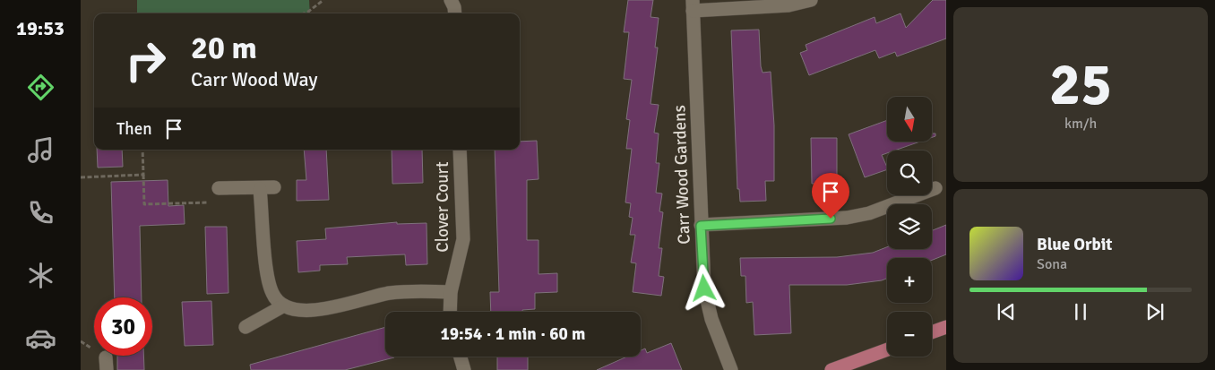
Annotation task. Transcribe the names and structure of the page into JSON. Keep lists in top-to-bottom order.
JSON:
{
  "streets": {
    "street": ["Carr Wood Gardens", "Clover Court"]
  },
  "north": "bottom",
  "page": {
    "tabs": "19:53",
    "tile": ["25", "km/h"],
    "turn": ["20 m", "Carr Wood Way"],
    "map_buttons": ["+", "−"],
    "then": "Then",
    "song": ["Blue Orbit", "Sona"],
    "limit": "30",
    "trip": "19:54 · 1 min · 60 m"
  }
}
